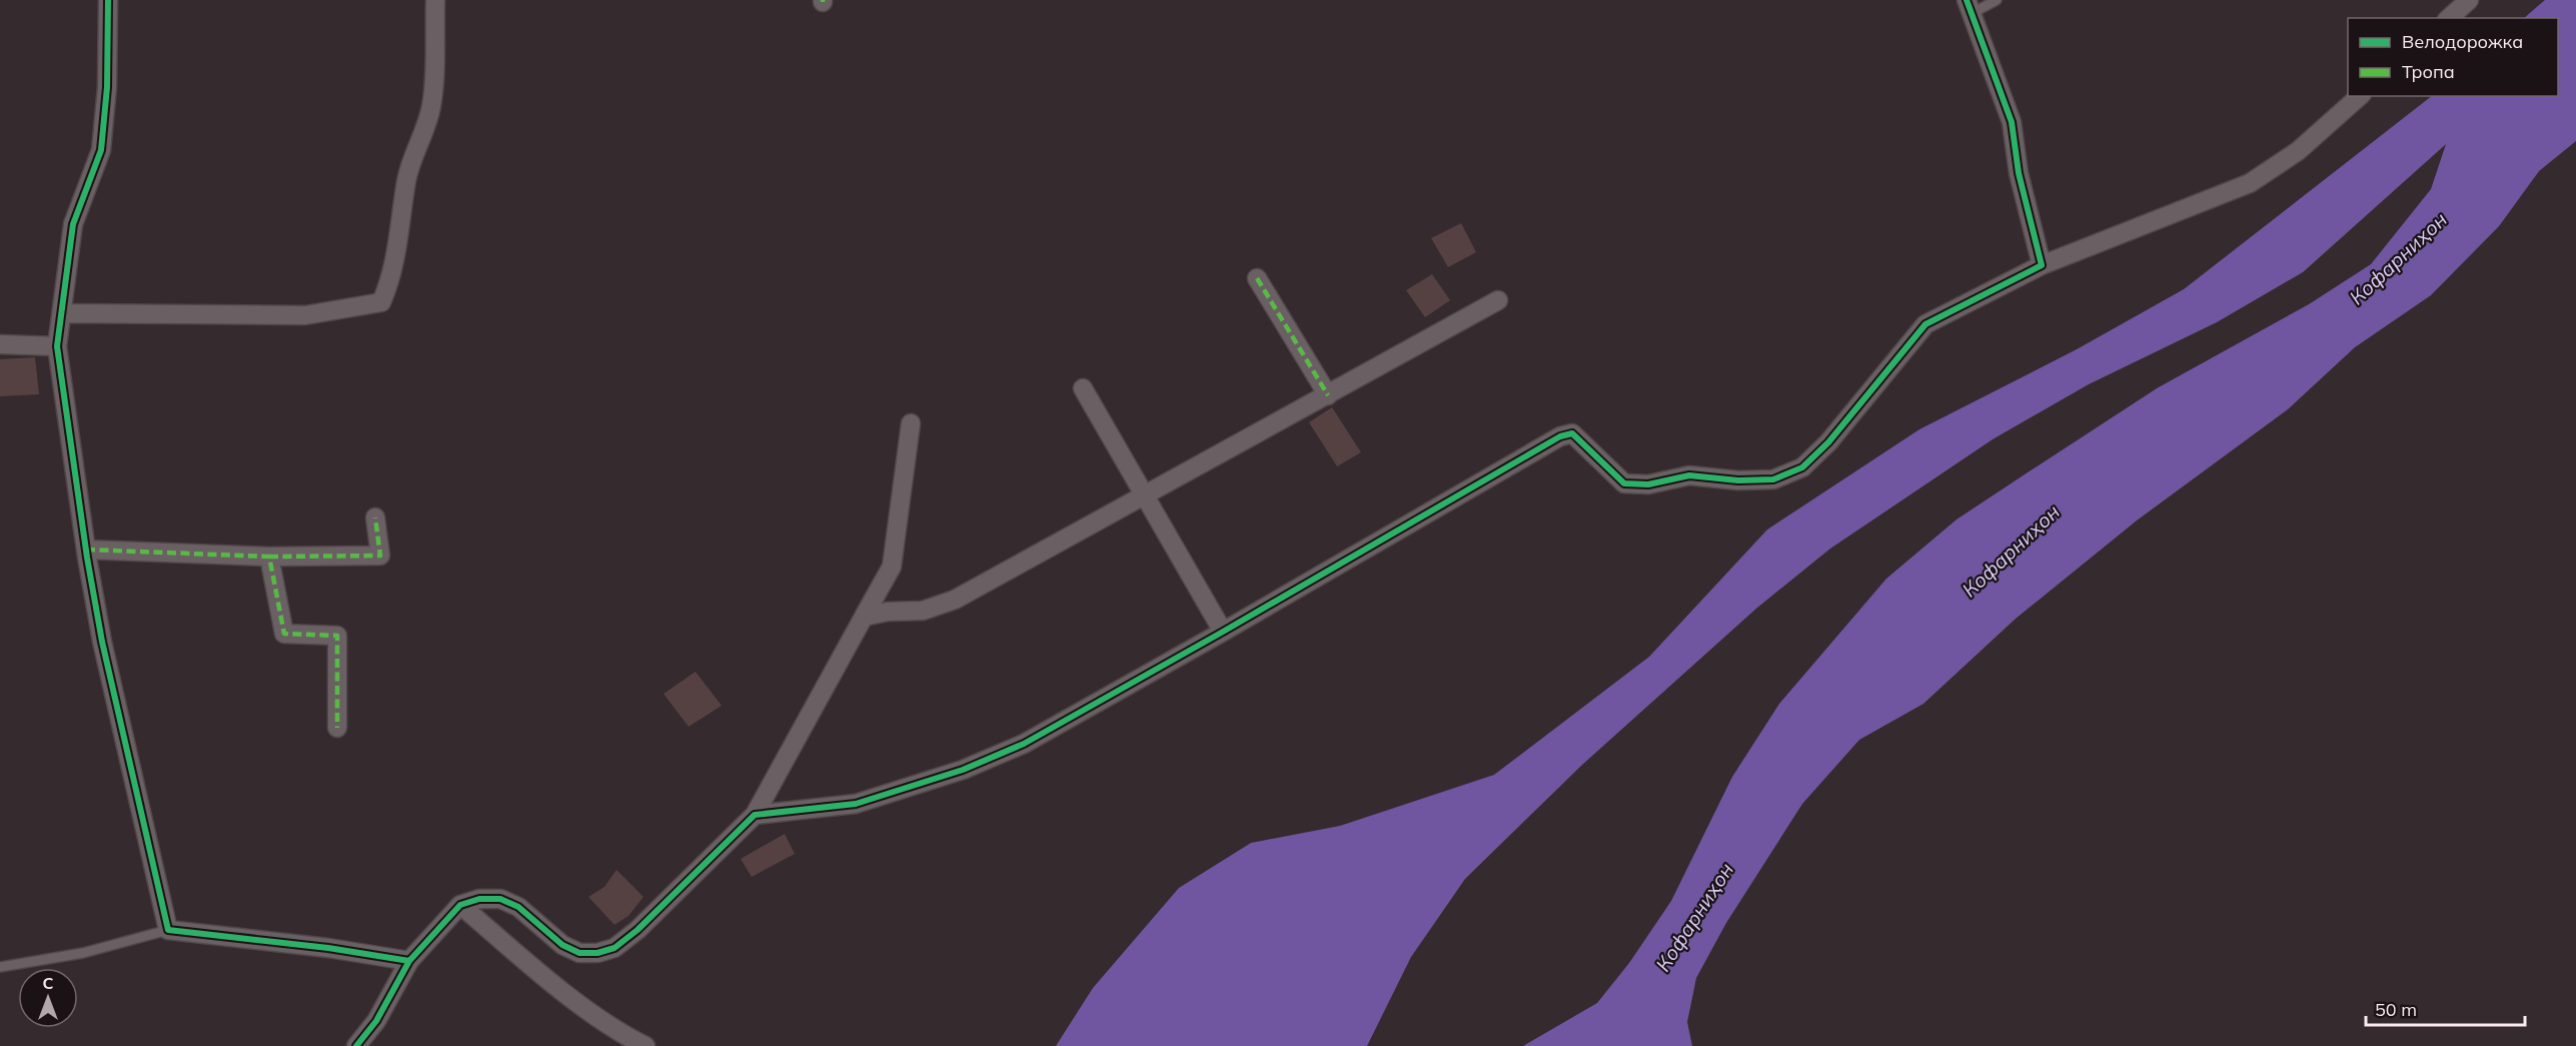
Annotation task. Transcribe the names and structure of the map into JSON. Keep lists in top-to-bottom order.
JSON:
{
  "water": ["Кофарниҳон"],
  "legend": ["Велодорожка", "Тропа"],
  "scale_bar": "50 m",
  "north": "top"
}
